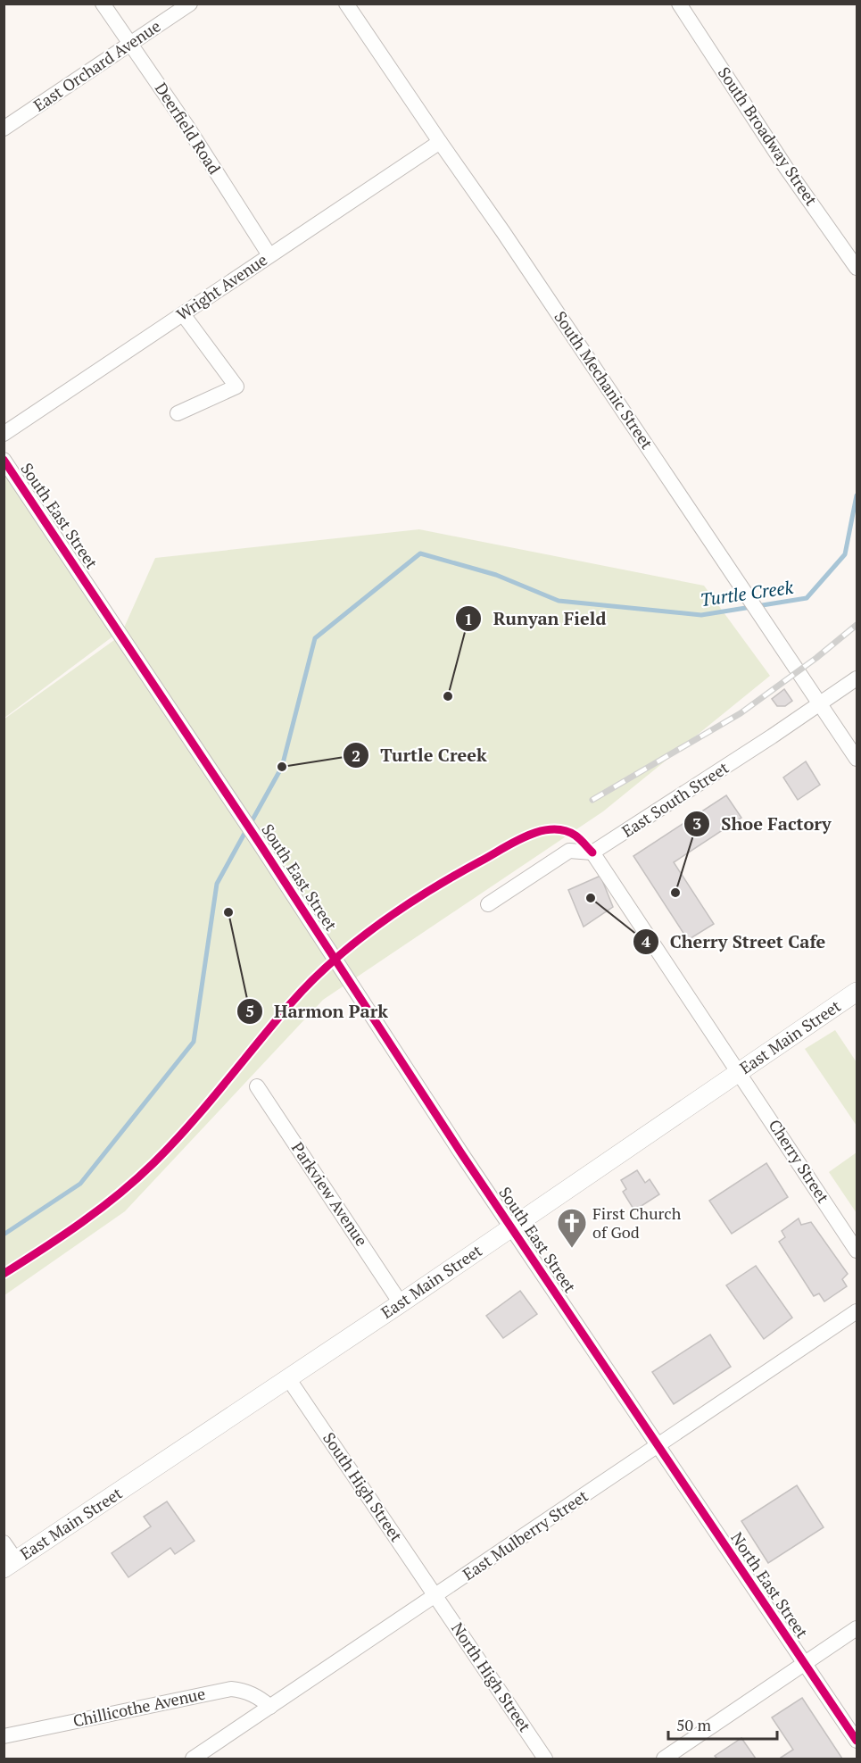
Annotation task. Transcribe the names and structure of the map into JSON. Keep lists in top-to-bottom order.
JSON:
{
  "streets": {
    "main road": ["East Main Street"],
    "street": [
      "East Orchard Avenue",
      "Deerfield Road",
      "South Broadway Street",
      "Wright Avenue",
      "South Mechanic Street",
      "South East Street",
      "East South Street",
      "Cherry Street",
      "Parkview Avenue",
      "South High Street",
      "East Mulberry Street",
      "North East Street",
      "North High Street",
      "Chillicothe Avenue"
    ]
  },
  "crossings": [
    ["East Orchard Avenue", "Deerfield Road"],
    ["Deerfield Road", "Wright Avenue"],
    ["Wright Avenue", "South Mechanic Street"],
    ["South Mechanic Street", "East South Street"],
    ["South East Street", "East Main Street"],
    ["South East Street", "East Mulberry Street"],
    ["South East Street", "North East Street"],
    ["East South Street", "Cherry Street"],
    ["East Main Street", "Cherry Street"],
    ["East Main Street", "Parkview Avenue"],
    ["East Main Street", "South High Street"],
    ["South High Street", "East Mulberry Street"],
    ["South High Street", "North High Street"],
    ["East Mulberry Street", "North East Street"],
    ["East Mulberry Street", "North High Street"],
    ["East Mulberry Street", "Chillicothe Avenue"]
  ],
  "water": ["Turtle Creek"],
  "places": {
    "other": [
      "Runyan Field",
      "Turtle Creek",
      "Shoe Factory",
      "Cherry Street Cafe",
      "Harmon Park"
    ],
    "church": ["First Church of God"]
  },
  "scale_bar": "50 m"
}
